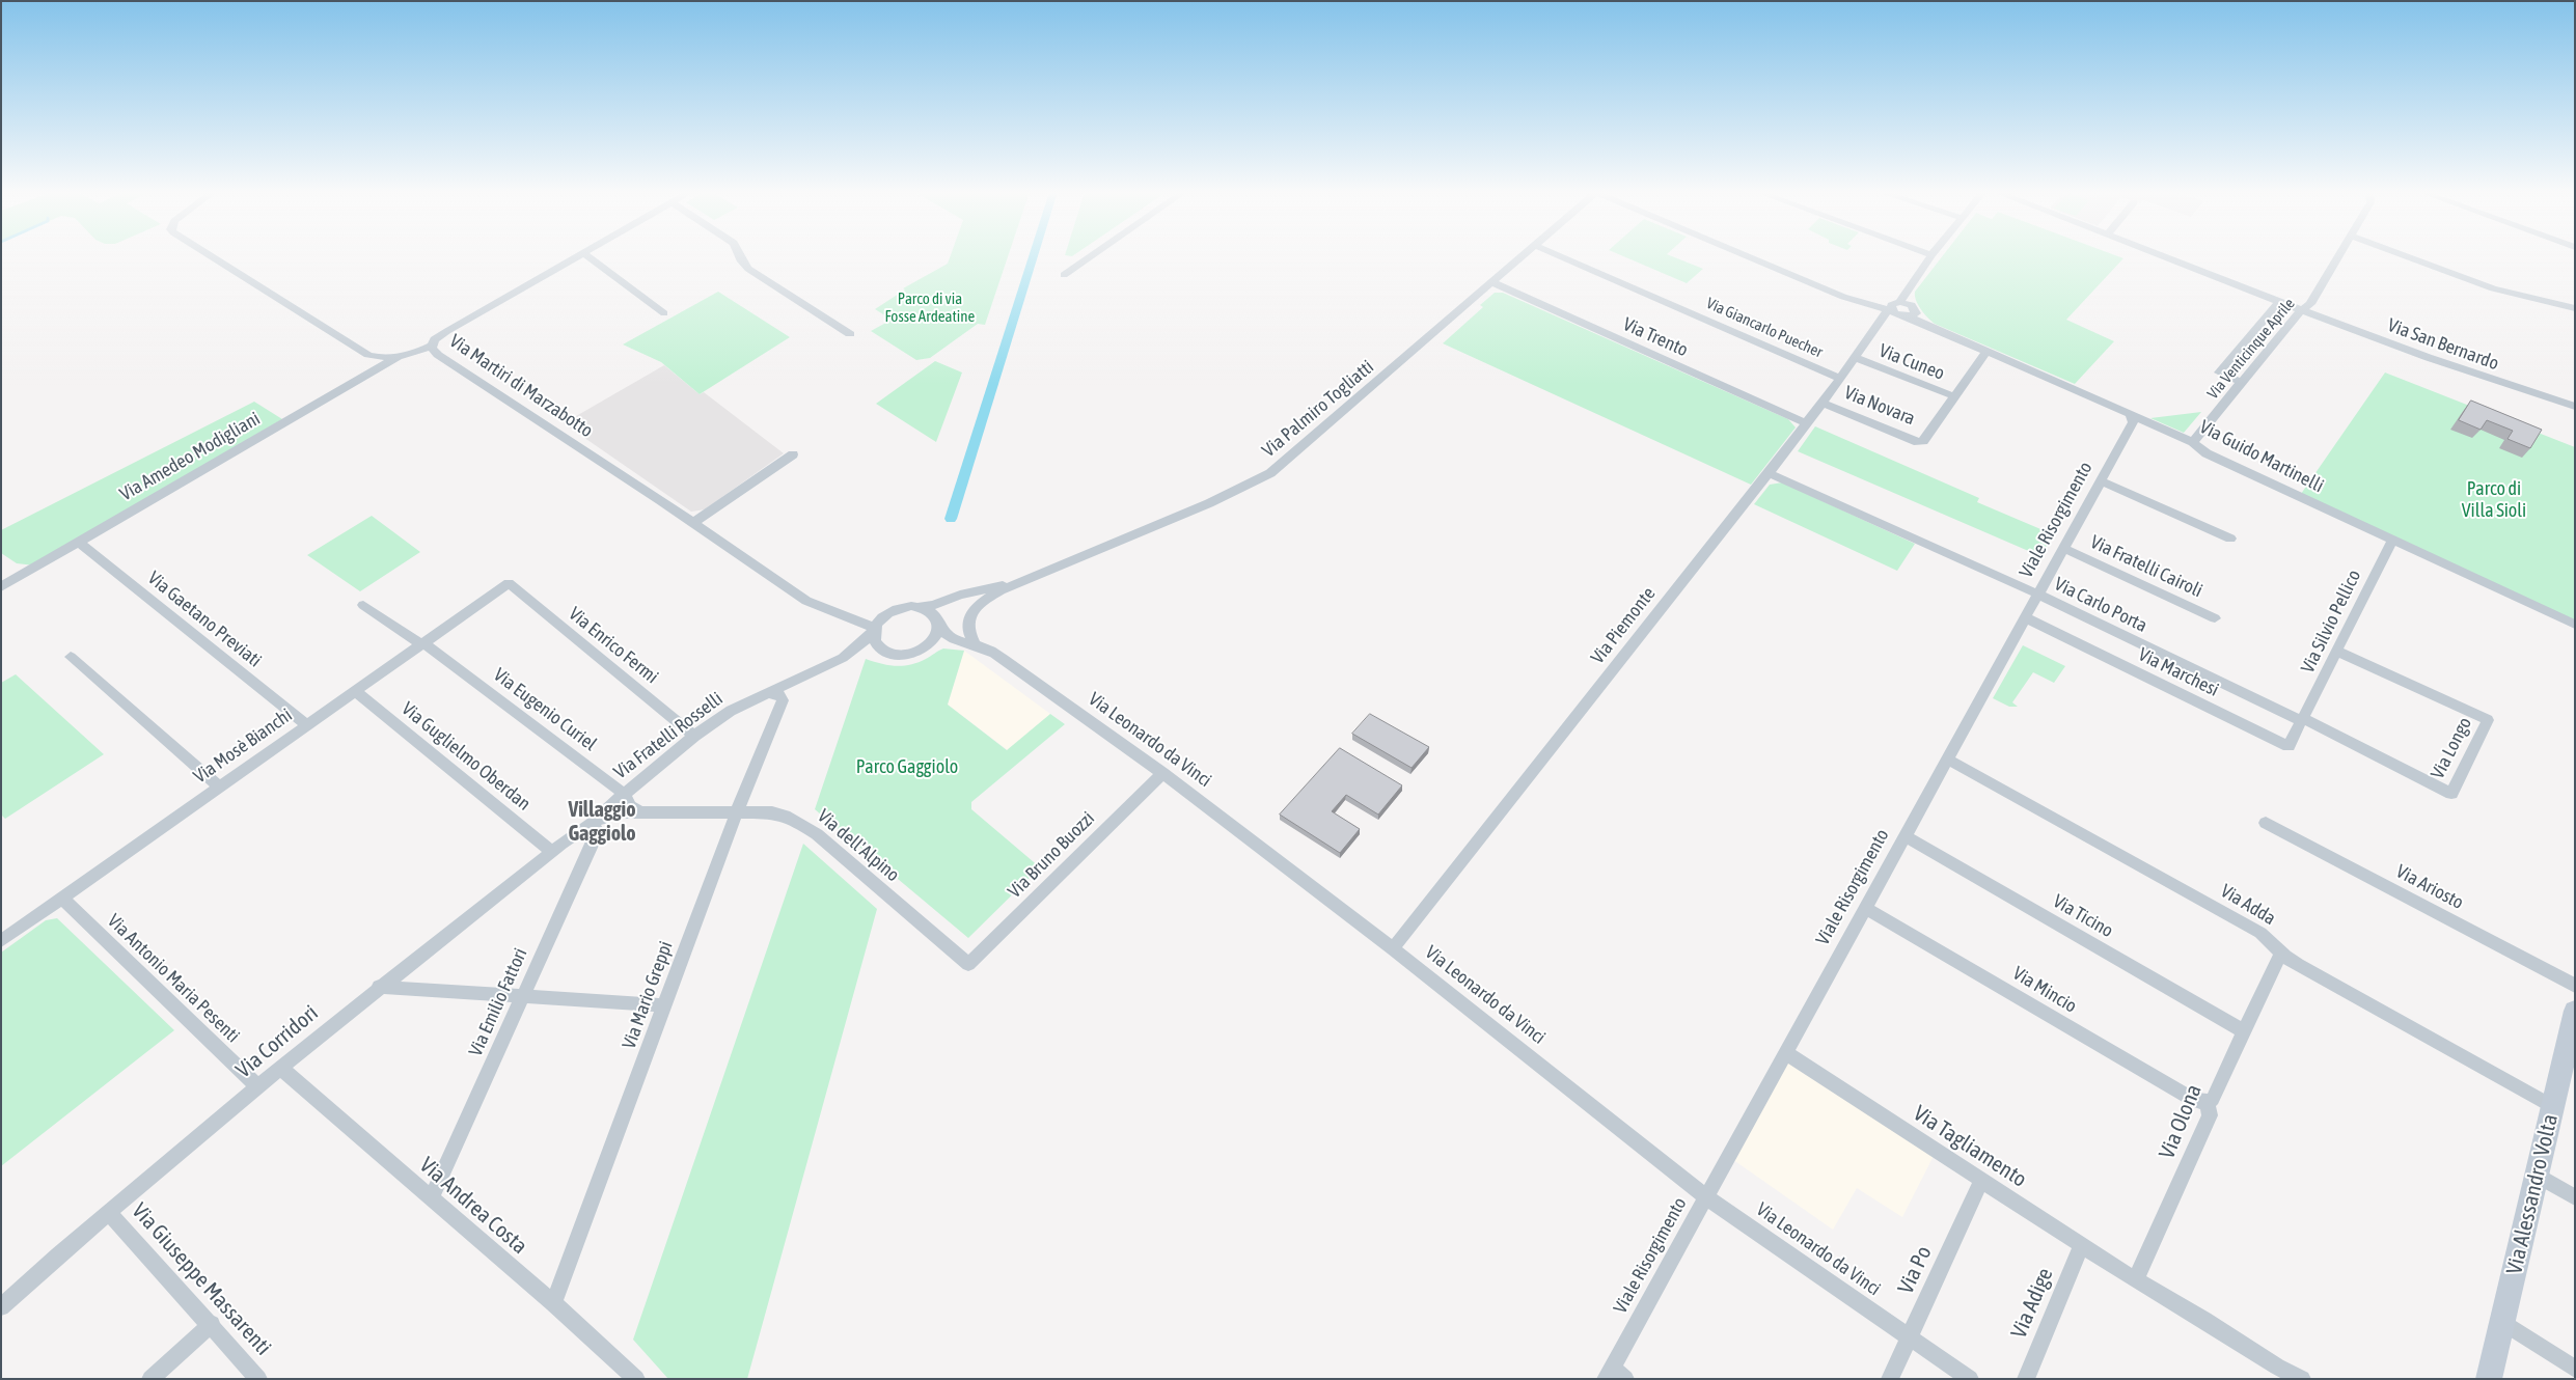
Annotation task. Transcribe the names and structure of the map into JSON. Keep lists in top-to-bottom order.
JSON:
{
  "streets": {
    "street": [
      "Via Giancarlo Puecher",
      "Via Trento",
      "Via San Bernardo",
      "Via Venticinque Aprile",
      "Via Cuneo",
      "Via Martiri di Marzabotto",
      "Via Novara",
      "Via Palmiro Togliatti",
      "Via Amedeo Modigliani",
      "Via Guido Martinelli",
      "Viale Risorgimento",
      "Via Fratelli Cairoli",
      "Via Carlo Porta",
      "Via Gaetano Previati",
      "Via Silvio Pellico",
      "Via Piemonte",
      "Via Enrico Fermi",
      "Via Marchesi",
      "Via Eugenio Curiel",
      "Via Fratelli Rosselli",
      "Via Leonardo da Vinci",
      "Via Mosè Bianchi",
      "Via Longo",
      "Via Guglielmo Oberdan",
      "Via dell'Alpino",
      "Via Bruno Buozzi",
      "Via Ariosto",
      "Via Adda",
      "Via Ticino",
      "Via Antonio Maria Pesenti",
      "Via Mincio",
      "Via Mario Greppi",
      "Via Emilio Fattori",
      "Via Corridori",
      "Via Olona",
      "Via Tagliamento",
      "Via Alessandro Volta",
      "Via Andrea Costa",
      "Via Po",
      "Via Giuseppe Massarenti",
      "Via Adige"
    ]
  },
  "crossings": [
    ["Via Giancarlo Puecher", "Via Piemonte"],
    ["Via Trento", "Via Palmiro Togliatti"],
    ["Via Trento", "Via Piemonte"],
    ["Via San Bernardo", "Via Venticinque Aprile"],
    ["Via Venticinque Aprile", "Via Guido Martinelli"],
    ["Via Cuneo", "Via Novara"],
    ["Via Cuneo", "Via Piemonte"],
    ["Via Martiri di Marzabotto", "Via Palmiro Togliatti"],
    ["Via Martiri di Marzabotto", "Via Leonardo da Vinci"],
    ["Via Novara", "Via Piemonte"],
    ["Via Palmiro Togliatti", "Via Leonardo da Vinci"],
    ["Via Amedeo Modigliani", "Via Gaetano Previati"],
    ["Via Guido Martinelli", "Viale Risorgimento"],
    ["Via Guido Martinelli", "Via Silvio Pellico"],
    ["Via Guido Martinelli", "Via Piemonte"],
    ["Viale Risorgimento", "Via Fratelli Cairoli"],
    ["Viale Risorgimento", "Via Carlo Porta"],
    ["Viale Risorgimento", "Via Marchesi"],
    ["Viale Risorgimento", "Via Leonardo da Vinci"],
    ["Viale Risorgimento", "Via Adda"],
    ["Viale Risorgimento", "Via Ticino"],
    ["Viale Risorgimento", "Via Mincio"],
    ["Viale Risorgimento", "Via Tagliamento"],
    ["Via Carlo Porta", "Via Silvio Pellico"],
    ["Via Carlo Porta", "Via Piemonte"],
    ["Via Carlo Porta", "Via Marchesi"],
    ["Via Carlo Porta", "Via Longo"],
    ["Via Gaetano Previati", "Via Mosè Bianchi"],
    ["Via Silvio Pellico", "Via Marchesi"],
    ["Via Silvio Pellico", "Via Longo"],
    ["Via Piemonte", "Via Leonardo da Vinci"],
    ["Via Enrico Fermi", "Via Fratelli Rosselli"],
    ["Via Enrico Fermi", "Via Mosè Bianchi"],
    ["Via Marchesi", "Via Longo"],
    ["Via Eugenio Curiel", "Via Fratelli Rosselli"],
    ["Via Eugenio Curiel", "Via Mosè Bianchi"],
    ["Via Eugenio Curiel", "Via dell'Alpino"],
    ["Via Fratelli Rosselli", "Via dell'Alpino"],
    ["Via Fratelli Rosselli", "Via Mario Greppi"],
    ["Via Fratelli Rosselli", "Via Emilio Fattori"],
    ["Via Fratelli Rosselli", "Via Corridori"],
    ["Via Leonardo da Vinci", "Via Bruno Buozzi"],
    ["Via Leonardo da Vinci", "Via Po"],
    ["Via Mosè Bianchi", "Via Guglielmo Oberdan"],
    ["Via Mosè Bianchi", "Via Antonio Maria Pesenti"],
    ["Via Guglielmo Oberdan", "Via Corridori"],
    ["Via dell'Alpino", "Via Bruno Buozzi"],
    ["Via dell'Alpino", "Via Mario Greppi"],
    ["Via dell'Alpino", "Via Emilio Fattori"],
    ["Via dell'Alpino", "Via Corridori"],
    ["Via Adda", "Via Olona"],
    ["Via Adda", "Via Alessandro Volta"],
    ["Via Ticino", "Via Olona"],
    ["Via Antonio Maria Pesenti", "Via Corridori"],
    ["Via Mincio", "Via Olona"],
    ["Via Mario Greppi", "Via Andrea Costa"],
    ["Via Emilio Fattori", "Via Corridori"],
    ["Via Emilio Fattori", "Via Andrea Costa"],
    ["Via Corridori", "Via Andrea Costa"],
    ["Via Corridori", "Via Giuseppe Massarenti"],
    ["Via Olona", "Via Tagliamento"],
    ["Via Tagliamento", "Via Po"],
    ["Via Tagliamento", "Via Adige"]
  ],
  "districts": ["Villaggio Gaggiolo"],
  "parks": ["Parco di via Fosse Ardeatine", "Parco di Villa Sioli", "Parco Gaggiolo"]
}
